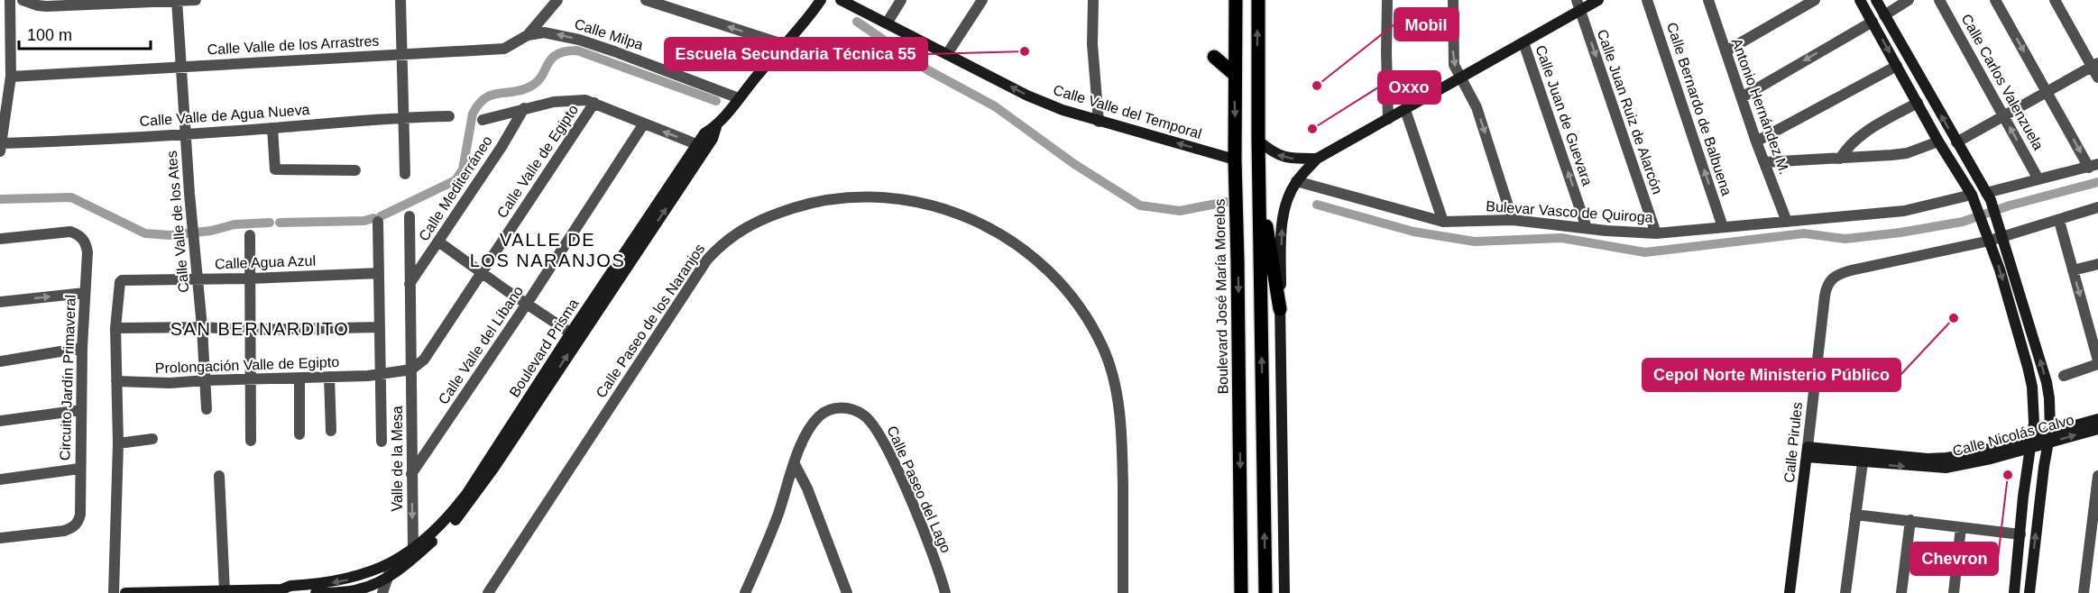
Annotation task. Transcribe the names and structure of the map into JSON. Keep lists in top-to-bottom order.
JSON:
{
  "streets": {
    "main road": ["Boulevard José María Morelos"],
    "street": [
      "Calle Milpa",
      "Calle Valle de los Arrastres",
      "Calle Carlos Valenzuela",
      "Antonio Hernández M.",
      "Calle Bernardo de Balbuena",
      "Calle Valle del Temporal",
      "Calle Juan Ruiz de Alarcón",
      "Calle Valle de Agua Nueva",
      "Calle Juan de Guevara",
      "Calle Valle de Egipto",
      "Calle Mediterráneo",
      "Bulevar Vasco de Quiroga",
      "Calle Valle de los Ates",
      "Calle Agua Azul",
      "Calle Paseo de los Naranjos",
      "Calle Valle del Líbano",
      "Boulevard Prisma",
      "Prolongación Valle de Egipto",
      "Circuito Jardín Primaveral",
      "Calle Nicolás Calvo",
      "Calle Pirules",
      "Valle de la Mesa",
      "Calle Paseo del Lago"
    ]
  },
  "crossings": [
    ["Calle Milpa", "Calle Valle de los Arrastres"],
    ["Calle Milpa", "Boulevard Prisma"],
    ["Calle Valle de los Arrastres", "Calle Valle de los Ates"],
    ["Antonio Hernández M.", "Bulevar Vasco de Quiroga"],
    ["Calle Bernardo de Balbuena", "Bulevar Vasco de Quiroga"],
    ["Calle Valle del Temporal", "Boulevard José María Morelos"],
    ["Calle Juan Ruiz de Alarcón", "Bulevar Vasco de Quiroga"],
    ["Calle Valle de Agua Nueva", "Calle Valle de los Ates"],
    ["Calle Juan de Guevara", "Bulevar Vasco de Quiroga"],
    ["Calle Valle de Egipto", "Prolongación Valle de Egipto"],
    ["Calle Valle de Egipto", "Valle de la Mesa"],
    ["Calle Mediterráneo", "Valle de la Mesa"],
    ["Calle Valle de los Ates", "Calle Agua Azul"],
    ["Calle Valle de los Ates", "Prolongación Valle de Egipto"],
    ["Calle Valle del Líbano", "Valle de la Mesa"],
    ["Boulevard Prisma", "Valle de la Mesa"],
    ["Prolongación Valle de Egipto", "Valle de la Mesa"],
    ["Calle Nicolás Calvo", "Calle Pirules"]
  ],
  "one_way": ["Calle Bernardo de Balbuena", "Calle Valle del Temporal", "Calle Juan Ruiz de Alarcón"],
  "districts": ["VALLE DE LOS NARANJOS", "SAN BERNARDITO"],
  "places": [
    "Escuela Secundaria Técnica 55",
    "Mobil",
    "Oxxo",
    "Cepol Norte Ministerio Público",
    "Chevron"
  ],
  "scale_bar": "100 m"
}
